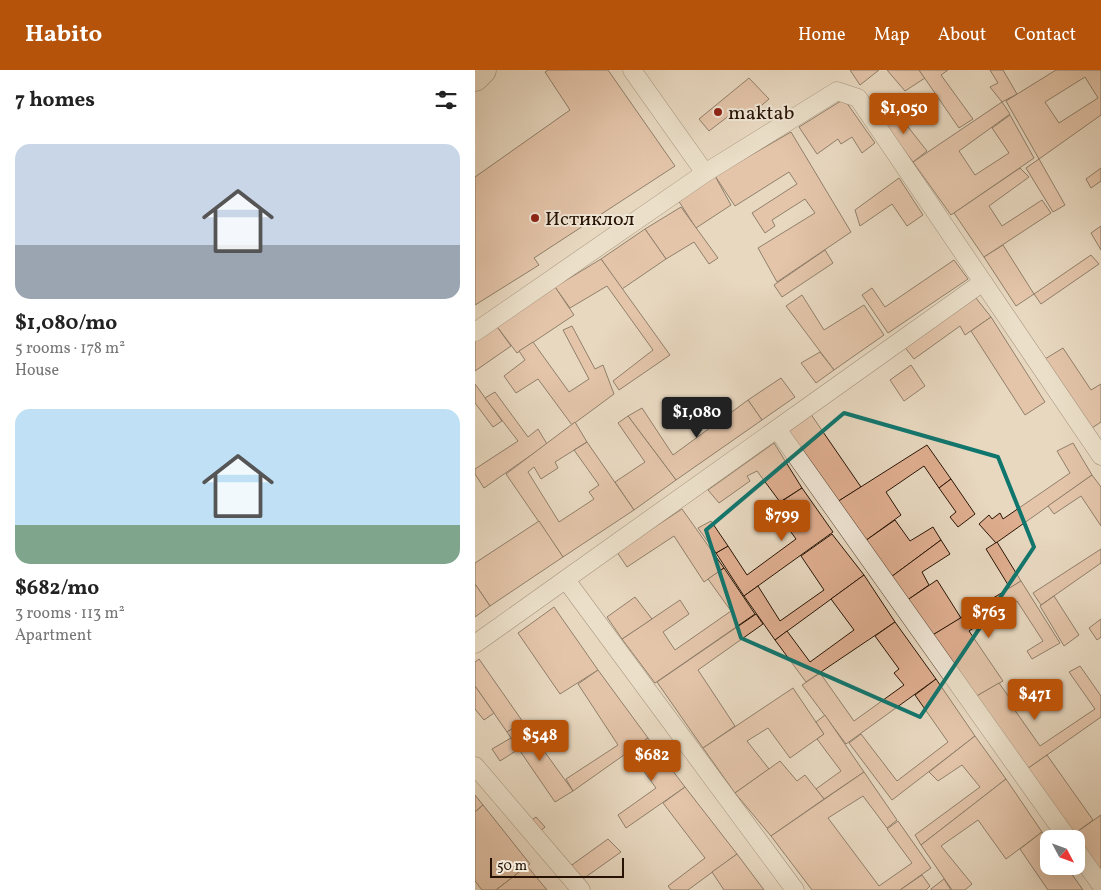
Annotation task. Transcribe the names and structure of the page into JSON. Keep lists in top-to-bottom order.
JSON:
{
  "places": ["maktab", "Истиклол"],
  "scale_bar": "50 m",
  "north": "bottom right",
  "page": {
    "header": "Habito",
    "nav": [
      "Home",
      "Map",
      "About",
      "Contact"
    ],
    "heading": "7 homes",
    "price": [
      "$1,050",
      "$1,080",
      "$799",
      "$763",
      "$471",
      "$548",
      "$682"
    ],
    "list": [
      {
        "name": "$1,080/mo",
        "note": "5 rooms · 178 m² · House"
      },
      {
        "name": "$682/mo",
        "note": "3 rooms · 113 m² · Apartment"
      }
    ],
    "scale": "50 m"
  }
}
